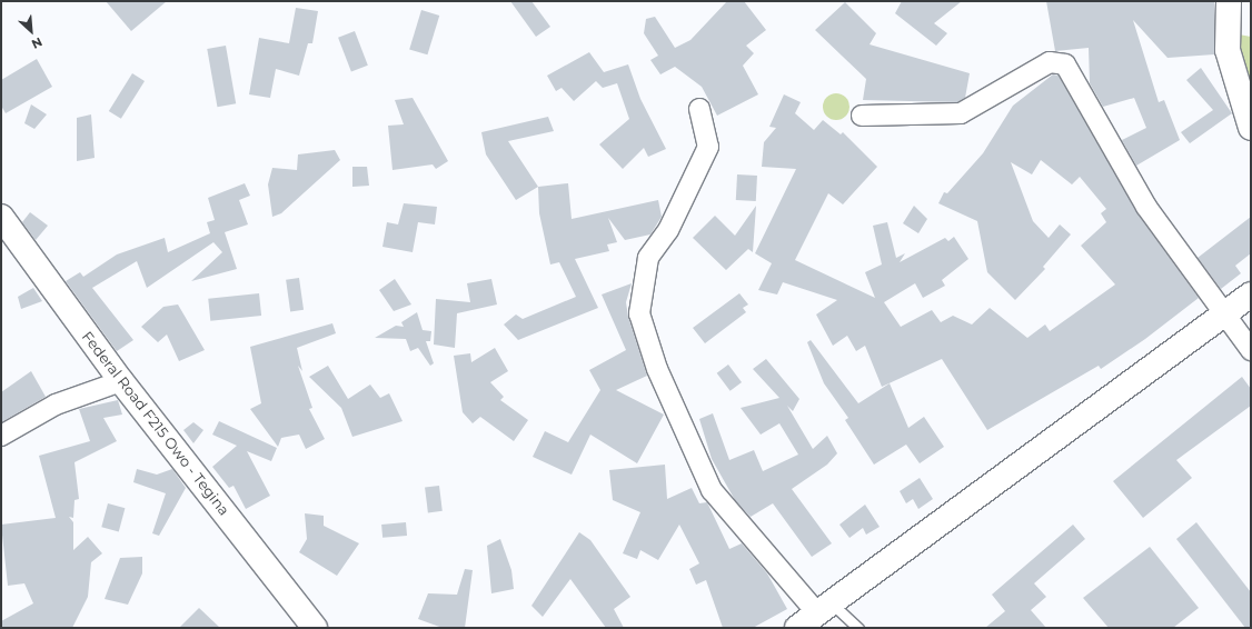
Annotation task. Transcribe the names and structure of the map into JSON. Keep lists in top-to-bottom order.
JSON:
{
  "streets": {
    "main road": ["Federal Road F215 Owo - Tegina"]
  },
  "north": "bottom right"
}
